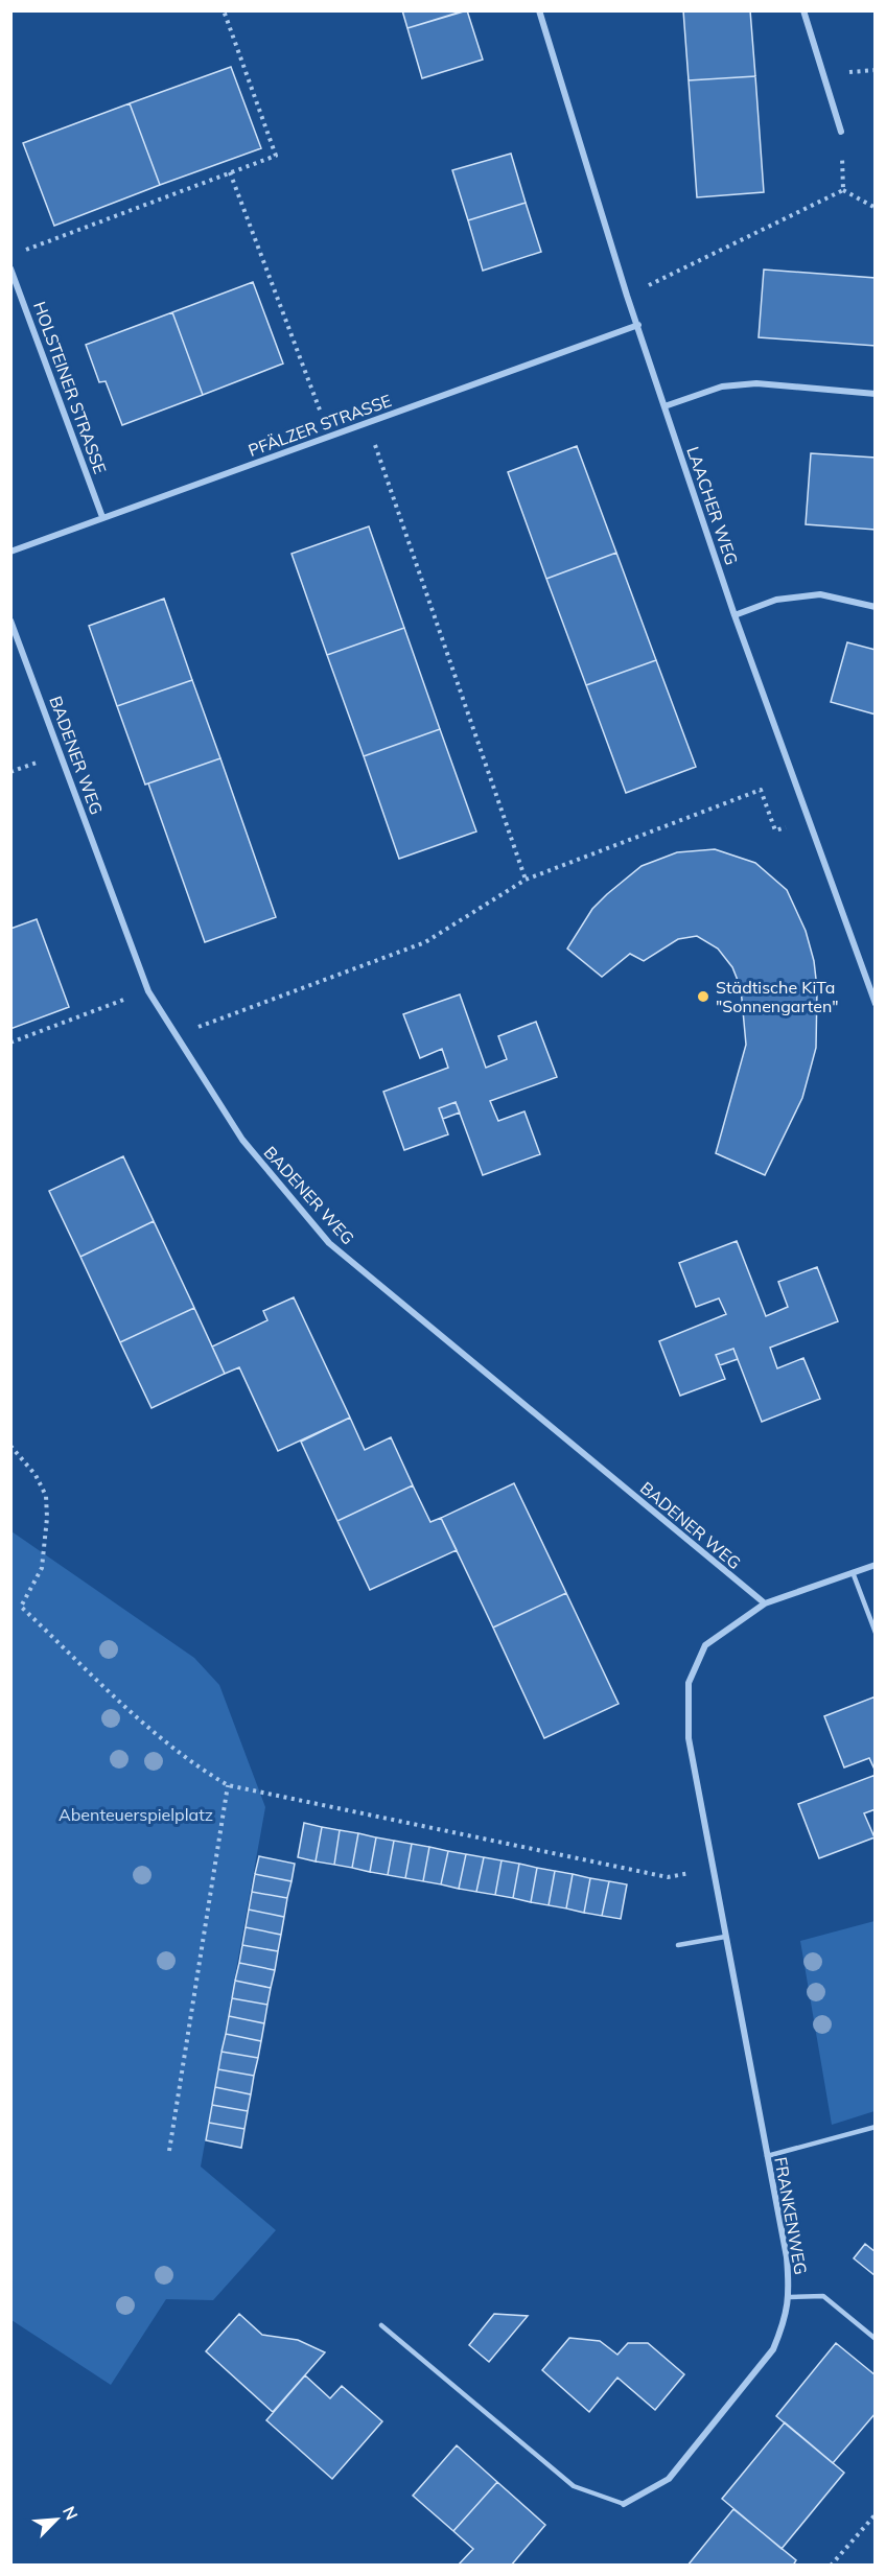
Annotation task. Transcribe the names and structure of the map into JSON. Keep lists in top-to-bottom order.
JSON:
{
  "streets": {
    "street": [
      "HOLSTEINER STRASSE",
      "PFÄLZER STRASSE",
      "LAACHER WEG",
      "BADENER WEG",
      "FRANKENWEG"
    ]
  },
  "crossings": [
    ["HOLSTEINER STRASSE", "PFÄLZER STRASSE"],
    ["PFÄLZER STRASSE", "LAACHER WEG"],
    ["BADENER WEG", "FRANKENWEG"]
  ],
  "parks": ["Abenteuerspielplatz"],
  "places": ["Städtische KiTa \"Sonnengarten\""],
  "north": "top right"
}
